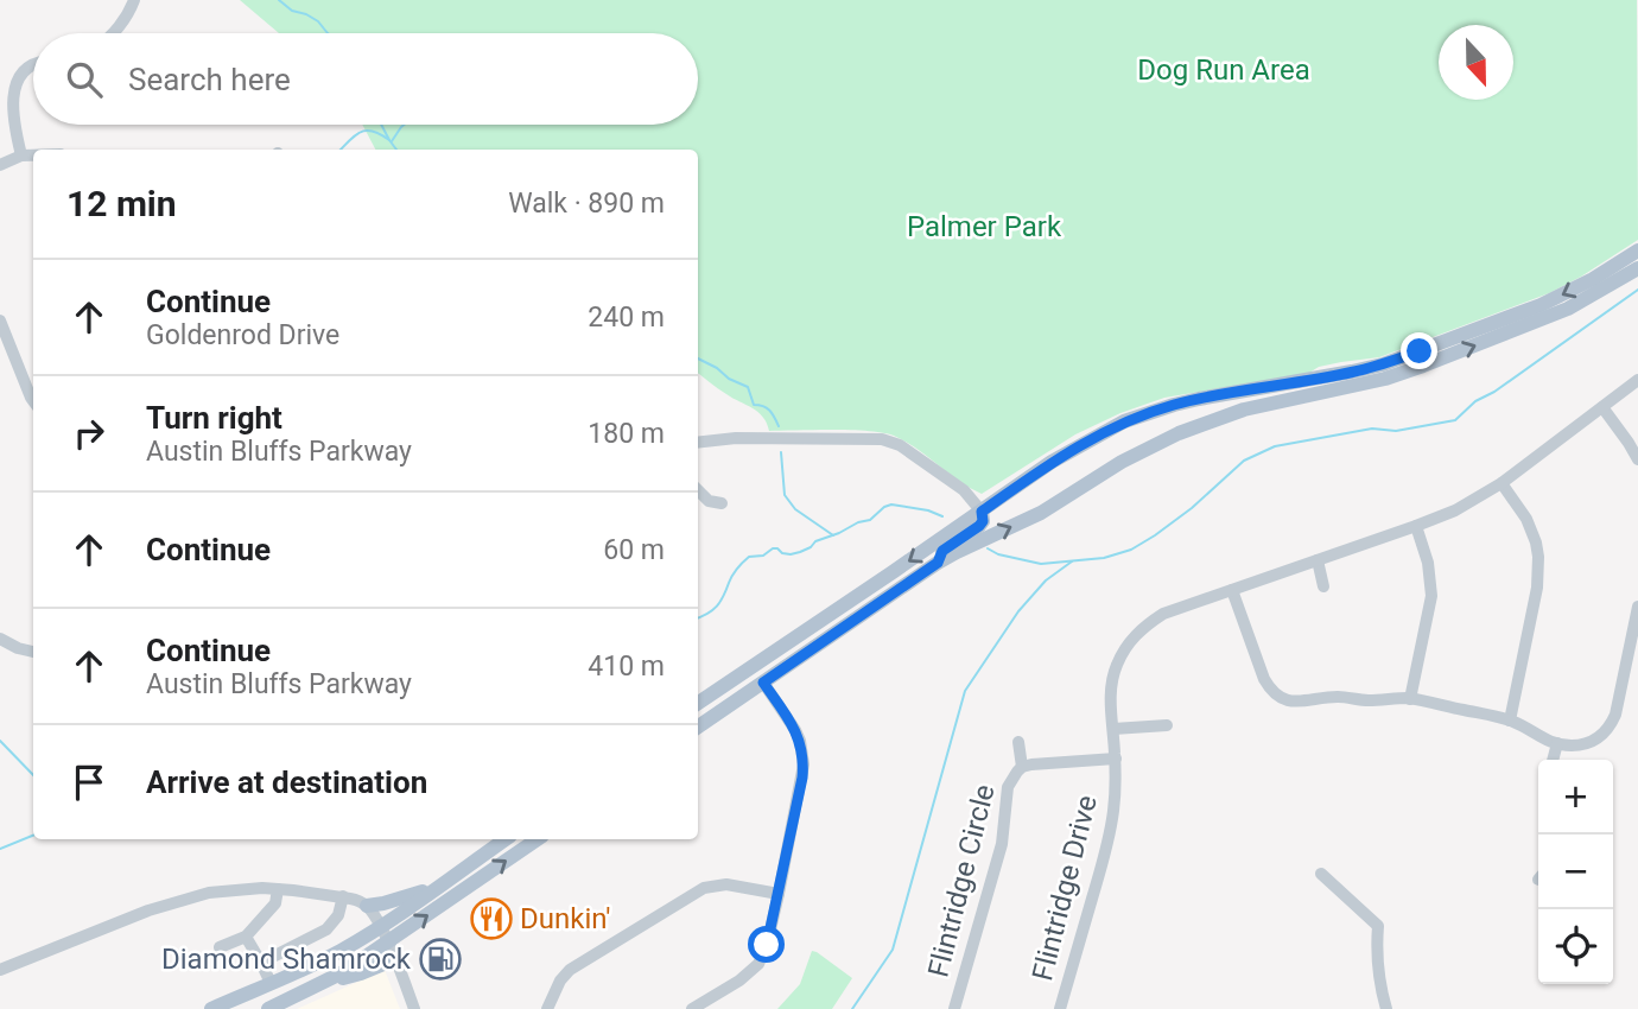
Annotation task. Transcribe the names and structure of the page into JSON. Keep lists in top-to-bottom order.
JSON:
{
  "streets": {
    "street": ["Flintridge Circle", "Flintridge Drive"]
  },
  "crossings": [
    ["Flintridge Circle", "Flintridge Drive"]
  ],
  "parks": ["Dog Run Area", "Palmer Park"],
  "places": {
    "restaurant": ["Dunkin'"],
    "fuel station": ["Diamond Shamrock"]
  },
  "north": "bottom",
  "page": {
    "search": "Search here",
    "heading": ["12 min", "Walk · 890 m"],
    "list": [
      ["Continue", "Goldenrod Drive", "240 m"],
      ["Turn right", "Austin Bluffs Parkway", "180 m"],
      ["Continue", "60 m"],
      ["Continue", "Austin Bluffs Parkway", "410 m"],
      "Arrive at destination"
    ],
    "map_buttons": ["+", "−"]
  }
}
